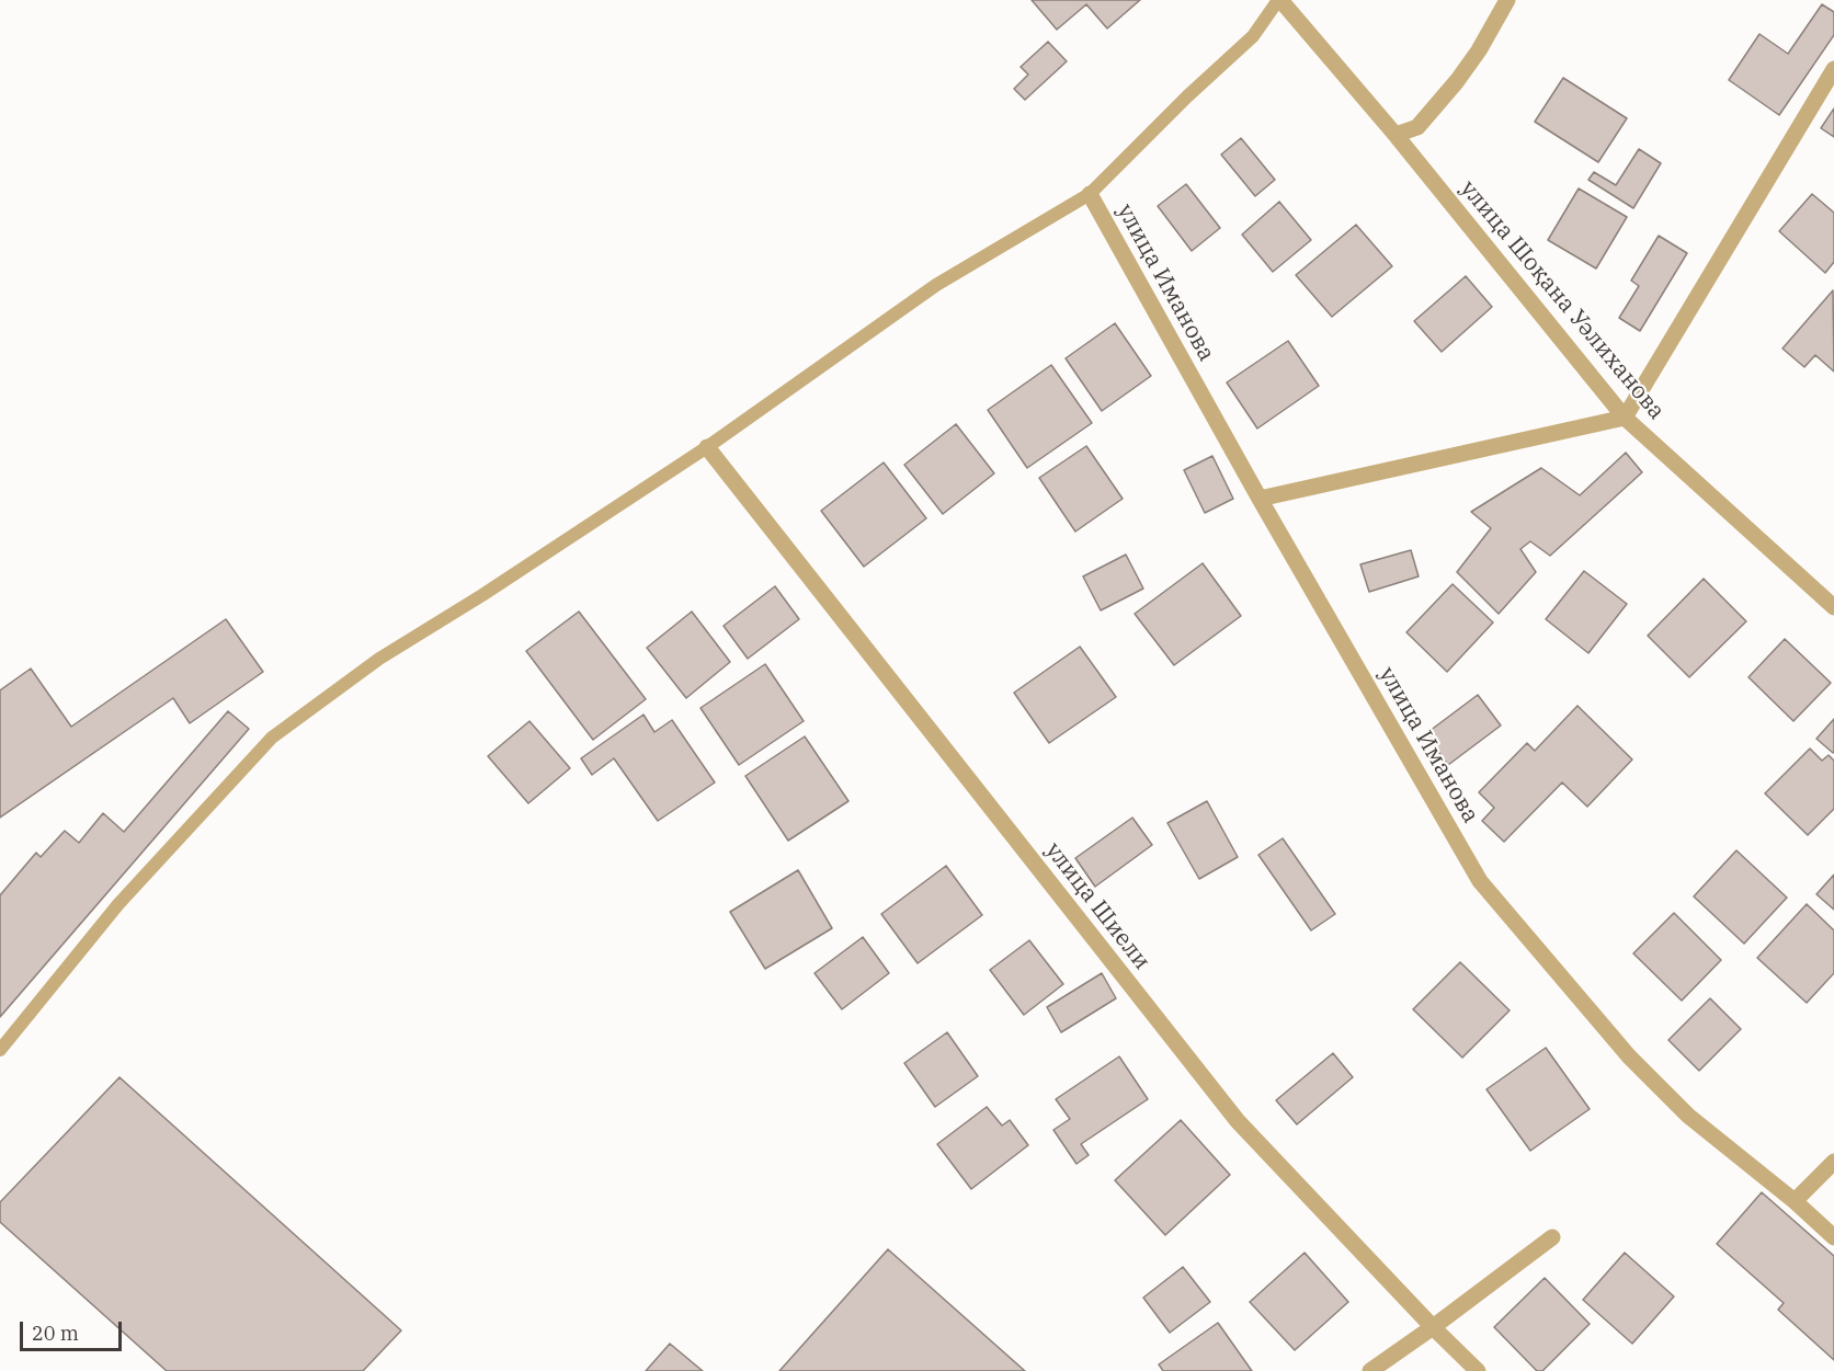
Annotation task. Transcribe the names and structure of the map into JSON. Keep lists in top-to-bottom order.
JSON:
{
  "streets": {
    "street": ["улица Иманова", "улица Шоқана Уәлиханова", "улица Шиели"]
  },
  "scale_bar": "20 m"
}
